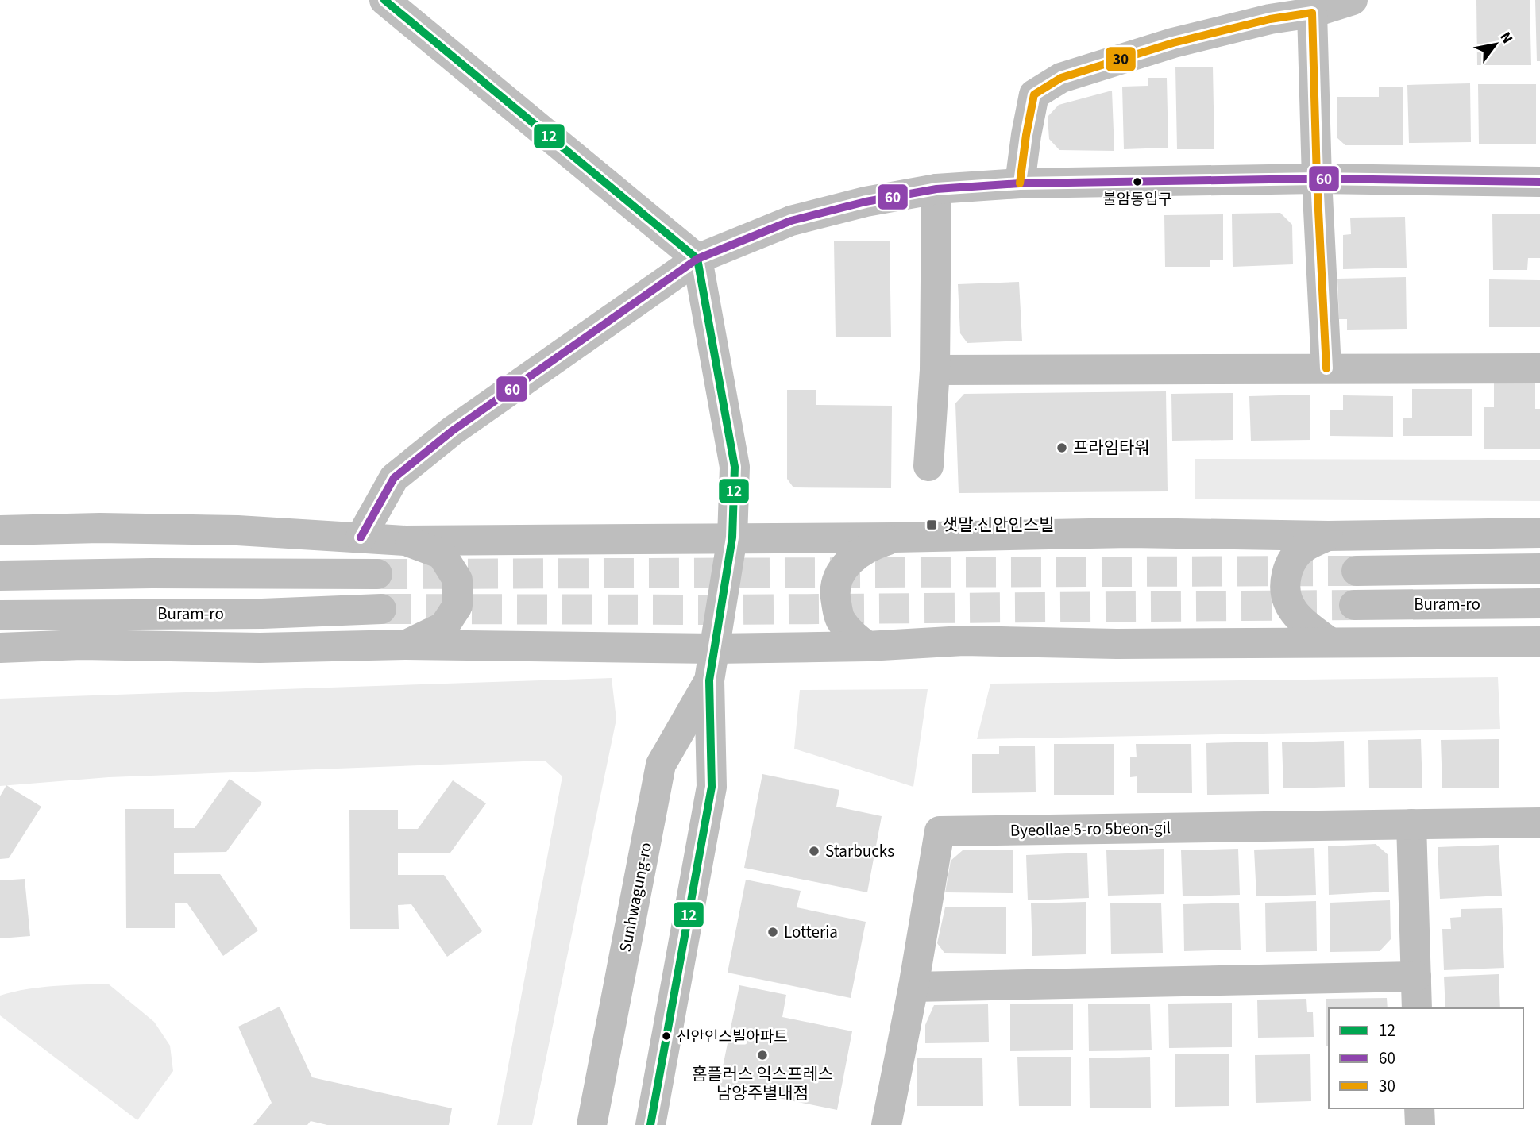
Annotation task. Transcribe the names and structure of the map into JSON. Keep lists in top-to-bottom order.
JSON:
{
  "streets": {
    "street": ["Buram-ro", "Byeollae 5-ro 5beon-gil", "Sunhwagung-ro"]
  },
  "places": {
    "other": [
      "불암동입구",
      "프라임타워",
      "Starbucks",
      "Lotteria",
      "신안인스빌아파트",
      "홈플러스 익스프레스 남양주별내점"
    ],
    "transit": ["샛말.신안인스빌"]
  },
  "lines": ["transit line 12", "transit line 30", "transit line 60"],
  "legend": ["12", "60", "30"],
  "north": "top right"
}
